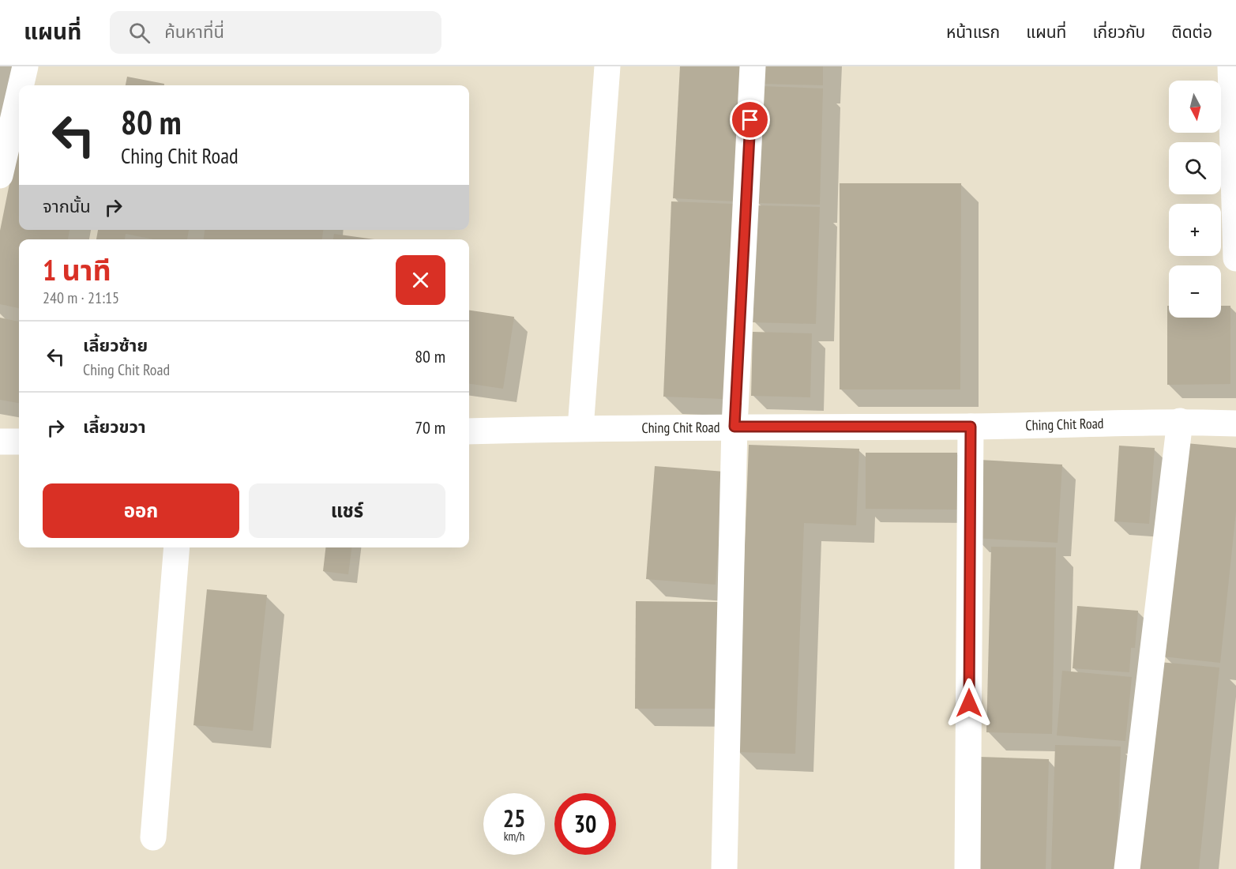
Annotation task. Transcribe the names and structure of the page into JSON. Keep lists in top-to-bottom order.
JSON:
{
  "streets": {
    "street": ["Ching Chit Road"]
  },
  "north": "bottom",
  "page": {
    "header": "แผนที่",
    "search": "ค้นหาที่นี่",
    "nav": [
      "หน้าแรก",
      "แผนที่",
      "เกี่ยวกับ",
      "ติดต่อ"
    ],
    "map_buttons": ["+", "−"],
    "turn": ["80 m", "Ching Chit Road"],
    "then": "จากนั้น",
    "heading": ["1 นาที", "240 m · 21:15"],
    "list": [
      {
        "name": "เลี้ยวซ้าย",
        "note": "Ching Chit Road",
        "value": "80 m"
      },
      {
        "name": "เลี้ยวขวา",
        "value": "70 m"
      }
    ],
    "buttons": ["ออก", "แชร์"],
    "speed": "25 km/h",
    "limit": "30"
  }
}
